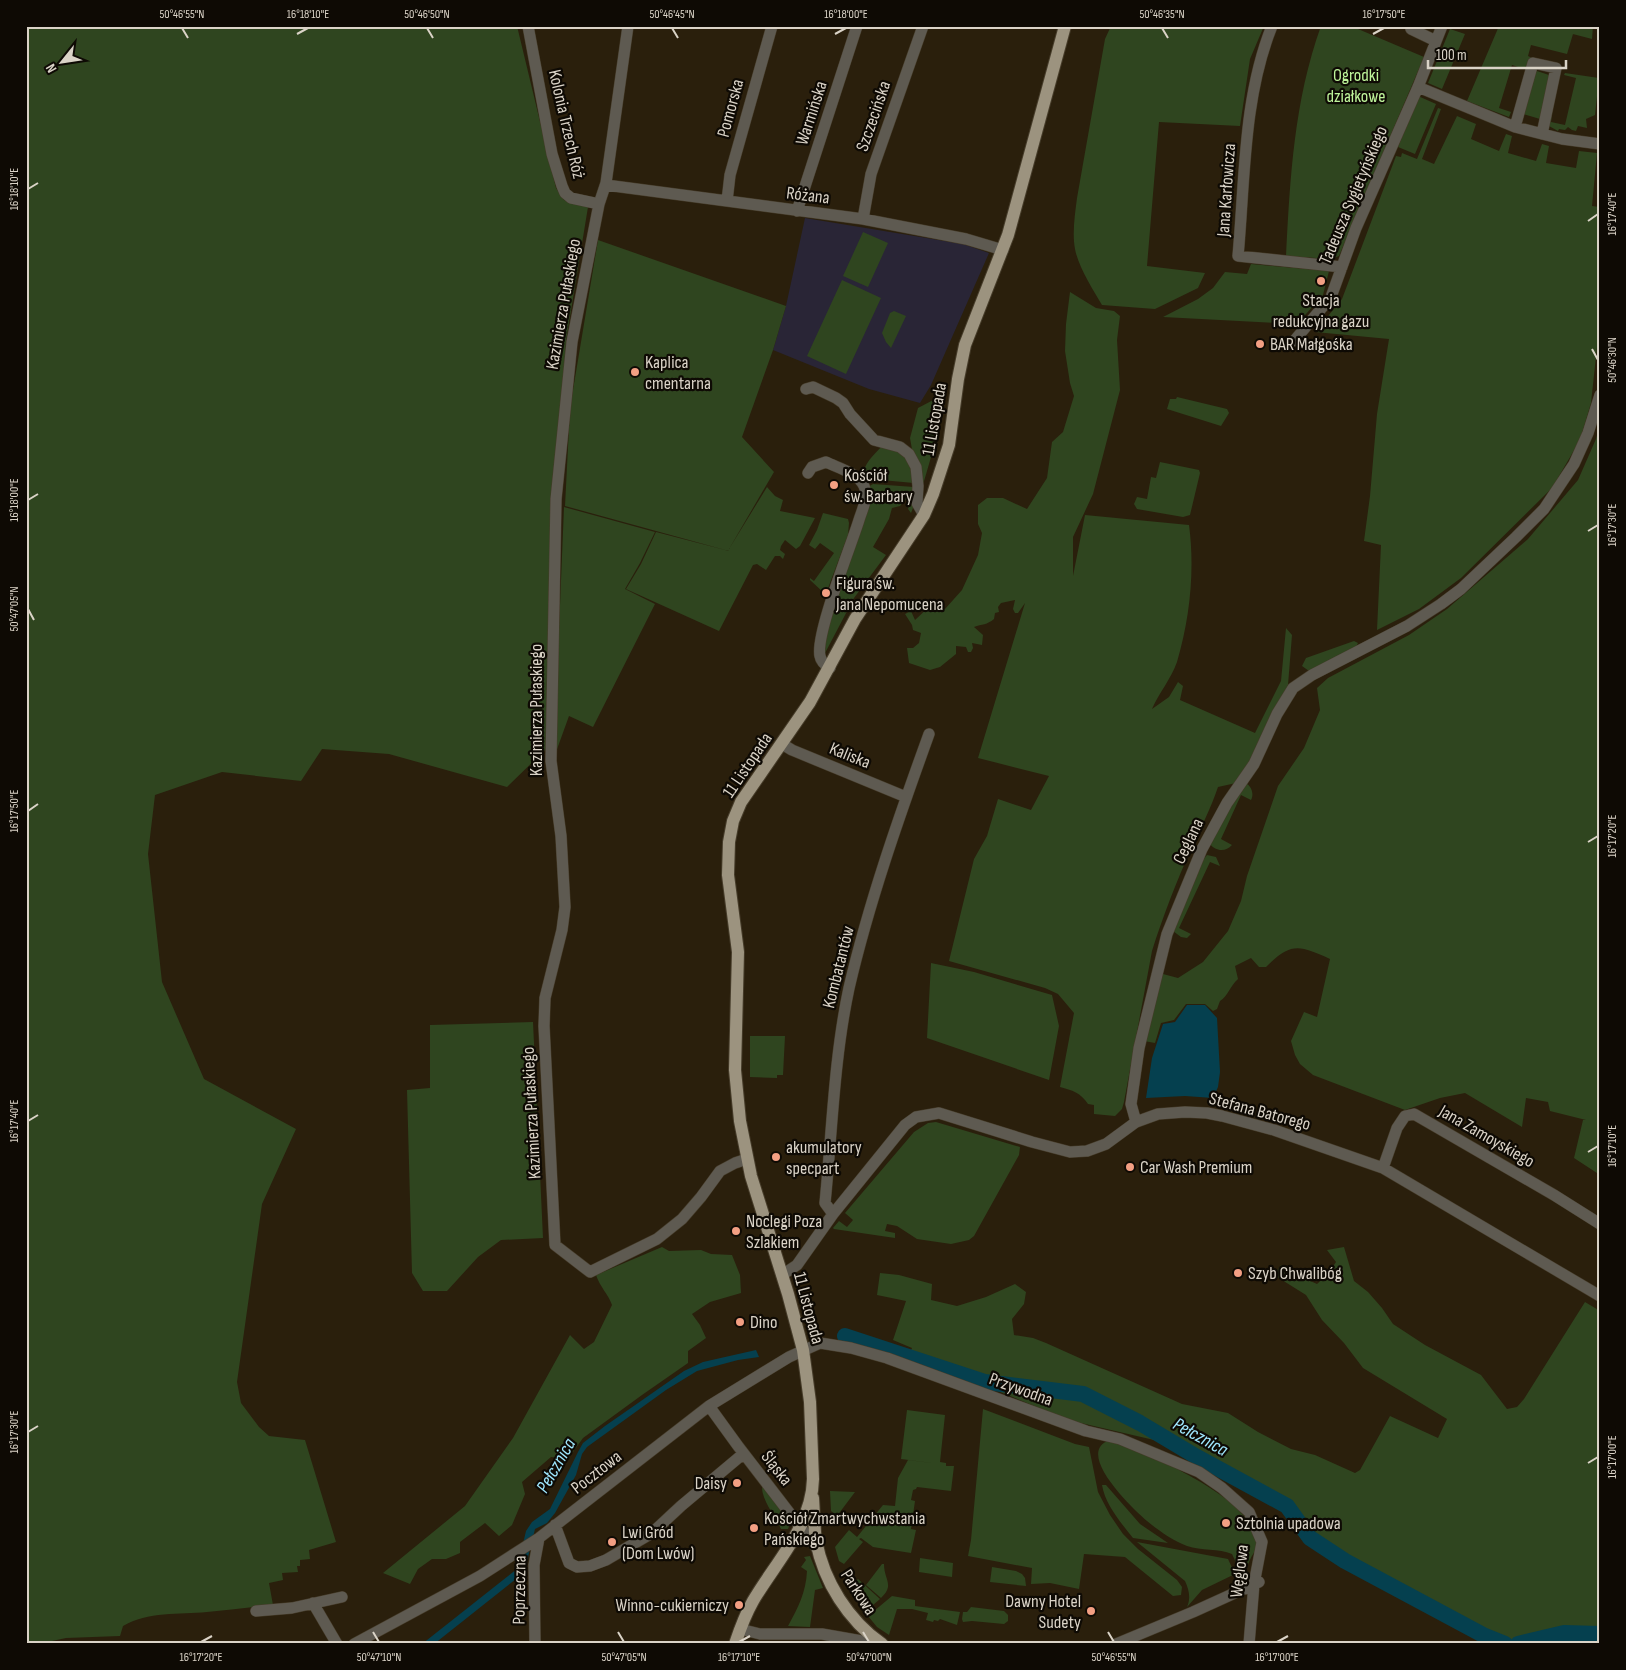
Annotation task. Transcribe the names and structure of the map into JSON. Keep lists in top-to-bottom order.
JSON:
{
  "streets": {
    "main road": ["11 Listopada", "Parkowa"],
    "street": [
      "Pomorska",
      "Warmińska",
      "Szczecińska",
      "Kolonia Trzech Róż",
      "Jana Karłowicza",
      "Różana",
      "Tadeusza Sygietyńskiego",
      "Kazimierza Pułaskiego",
      "Kaliska",
      "Ceglana",
      "Kombatantów",
      "Stefana Batorego",
      "Jana Zamoyskiego",
      "Przywodna",
      "Śląska",
      "Pocztowa",
      "Węglowa",
      "Poprzeczna"
    ]
  },
  "crossings": [
    ["Pomorska", "Różana"],
    ["Warmińska", "Różana"],
    ["Szczecińska", "Różana"],
    ["Kolonia Trzech Róż", "Kazimierza Pułaskiego"],
    ["Jana Karłowicza", "Tadeusza Sygietyńskiego"],
    ["Różana", "Kazimierza Pułaskiego"],
    ["Różana", "11 Listopada"],
    ["Kazimierza Pułaskiego", "11 Listopada"],
    ["11 Listopada", "Kaliska"],
    ["11 Listopada", "Stefana Batorego"],
    ["11 Listopada", "Przywodna"],
    ["11 Listopada", "Śląska"],
    ["11 Listopada", "Pocztowa"],
    ["11 Listopada", "Parkowa"],
    ["Kaliska", "Kombatantów"],
    ["Ceglana", "Stefana Batorego"],
    ["Kombatantów", "Stefana Batorego"],
    ["Stefana Batorego", "Jana Zamoyskiego"],
    ["Przywodna", "Pocztowa"],
    ["Przywodna", "Węglowa"],
    ["Śląska", "Pocztowa"],
    ["Śląska", "Parkowa"],
    ["Pocztowa", "Poprzeczna"]
  ],
  "water": ["Pełcznica"],
  "parks": ["Ogrodki działkowe"],
  "places": [
    "Stacja redukcyjna gazu",
    "BAR Małgośka",
    "Kaplica cmentarna",
    "Kościół św. Barbary",
    "Figura św. Jana Nepomucena",
    "akumulatory specpart",
    "Car Wash Premium",
    "Noclegi Poza Szlakiem",
    "Szyb Chwalibóg",
    "Dino",
    "Daisy",
    "Sztolnia upadowa",
    "Kościół Zmartwychwstania Pańskiego",
    "Lwi Gród (Dom Lwów)",
    "Winno-cukierniczy",
    "Dawny Hotel Sudety"
  ],
  "scale_bar": "100 m",
  "north": "bottom left",
  "coordinates": [
    "50°46'55\"N",
    "16°18'10\"E",
    "50°46'50\"N",
    "50°46'45\"N",
    "16°18'00\"E",
    "50°46'35\"N",
    "16°17'50\"E",
    "16°17'40\"E",
    "50°46'30\"N",
    "16°17'30\"E",
    "50°47'05\"N",
    "16°17'20\"E",
    "16°17'10\"E",
    "16°17'00\"E",
    "50°47'10\"N",
    "50°47'00\"N"
  ]
}
